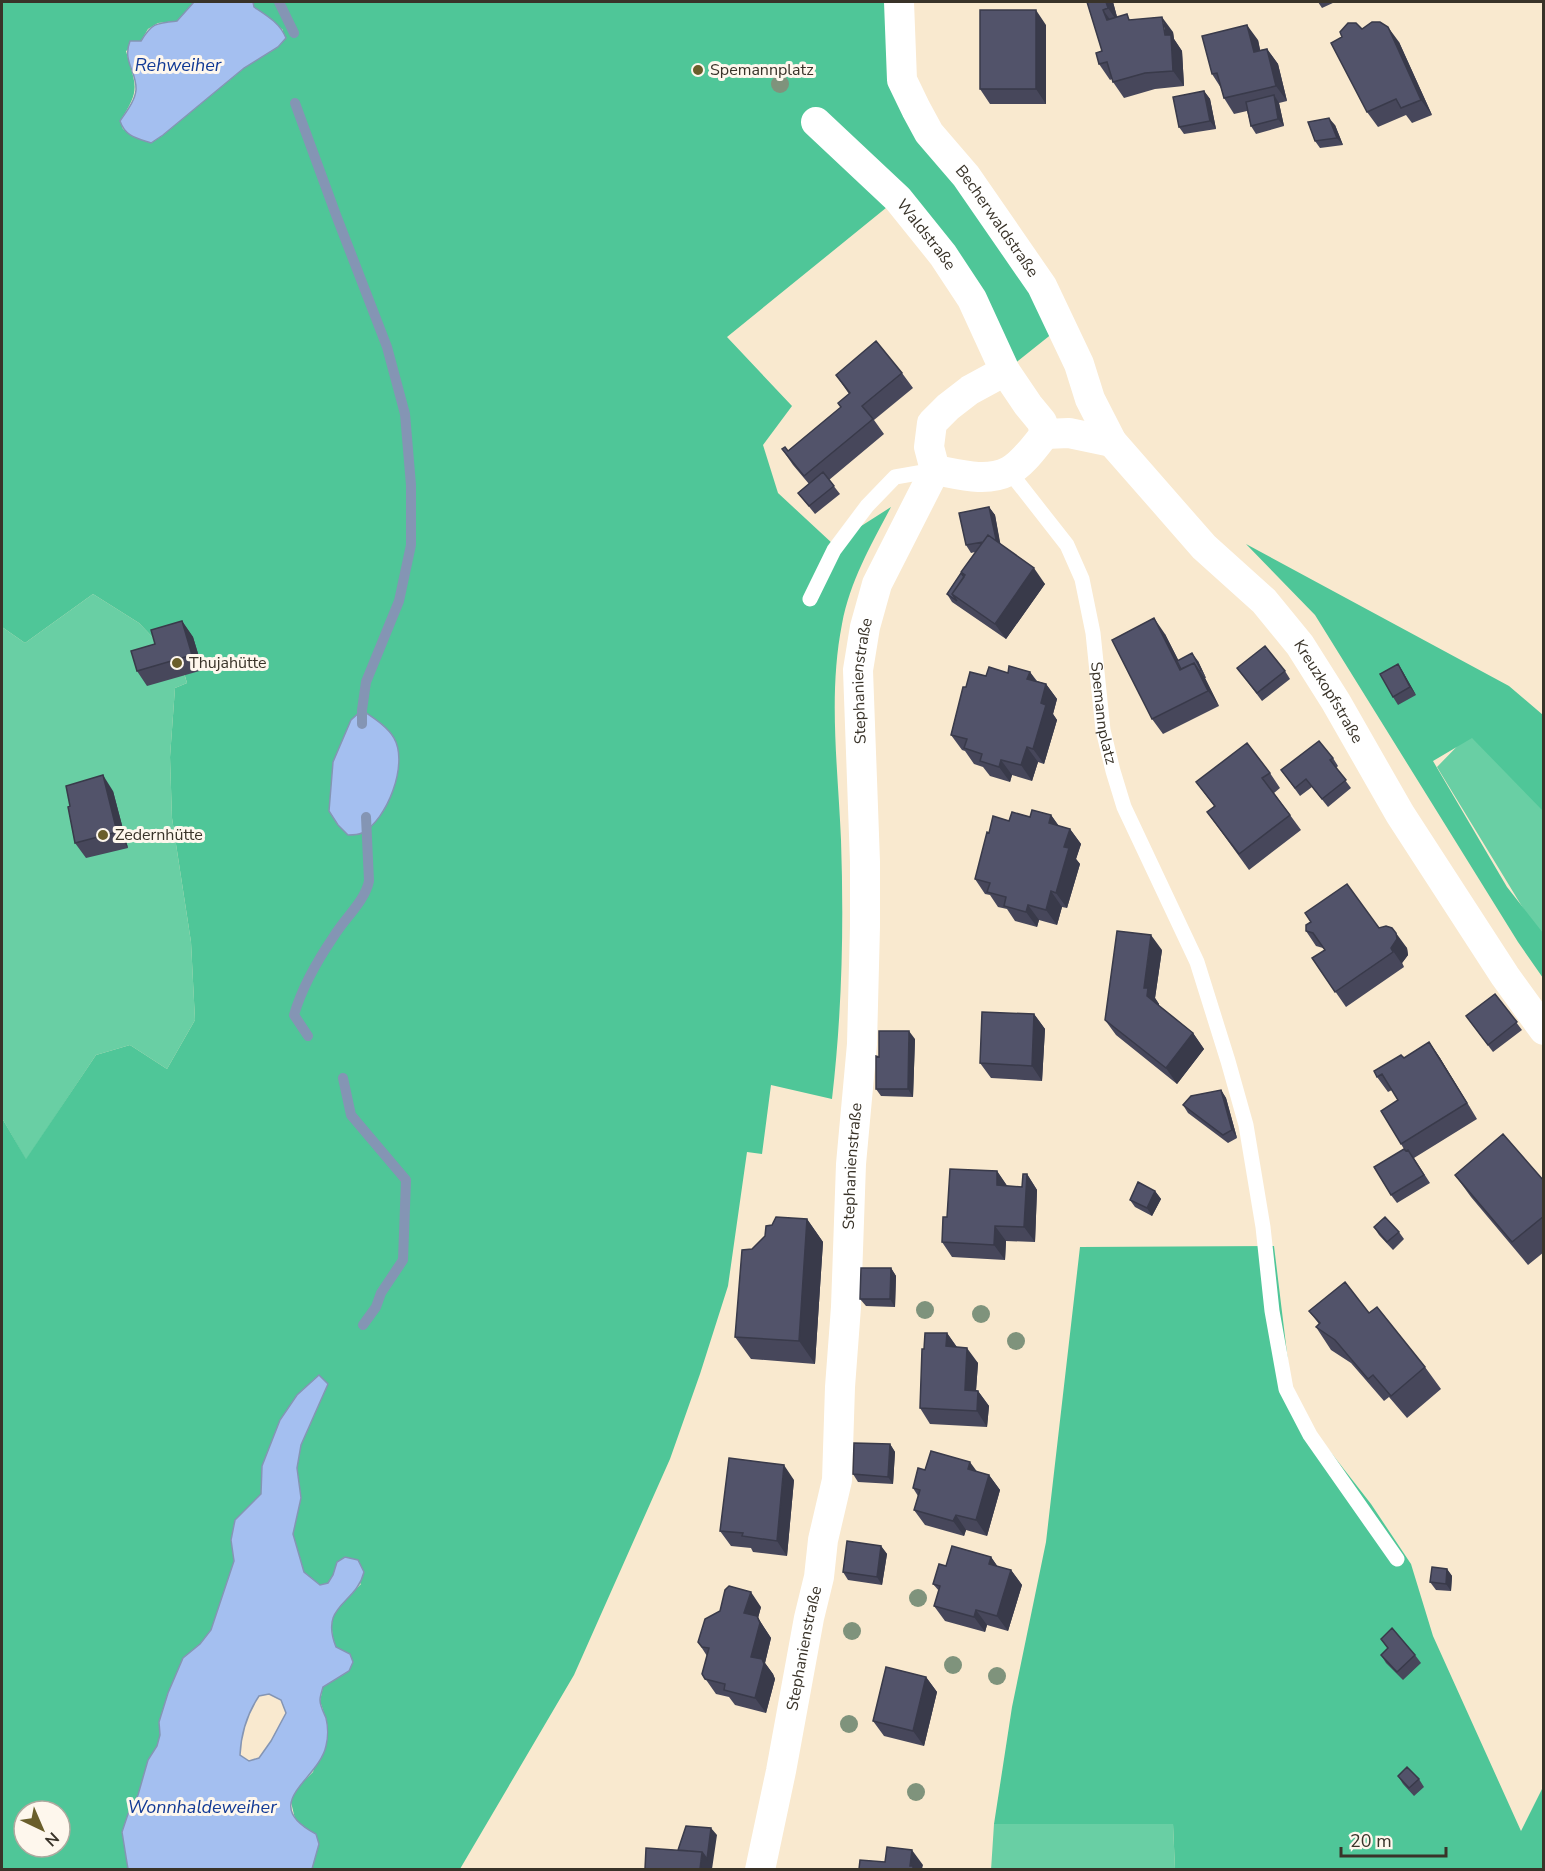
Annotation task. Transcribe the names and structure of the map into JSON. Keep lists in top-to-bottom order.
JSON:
{
  "streets": {
    "street": [
      "Becherwaldstraße",
      "Waldstraße",
      "Stephanienstraße",
      "Kreuzkopfstraße"
    ],
    "lane": ["Spemannplatz"]
  },
  "crossings": [
    ["Becherwaldstraße", "Kreuzkopfstraße"],
    ["Waldstraße", "Stephanienstraße"],
    ["Waldstraße", "Spemannplatz"],
    ["Stephanienstraße", "Spemannplatz"]
  ],
  "water": ["Rehweiher", "Wonnhaldeweiher"],
  "places": ["Spemannplatz", "Thujahütte", "Zedernhütte"],
  "scale_bar": "20 m",
  "north": "bottom right"
}
